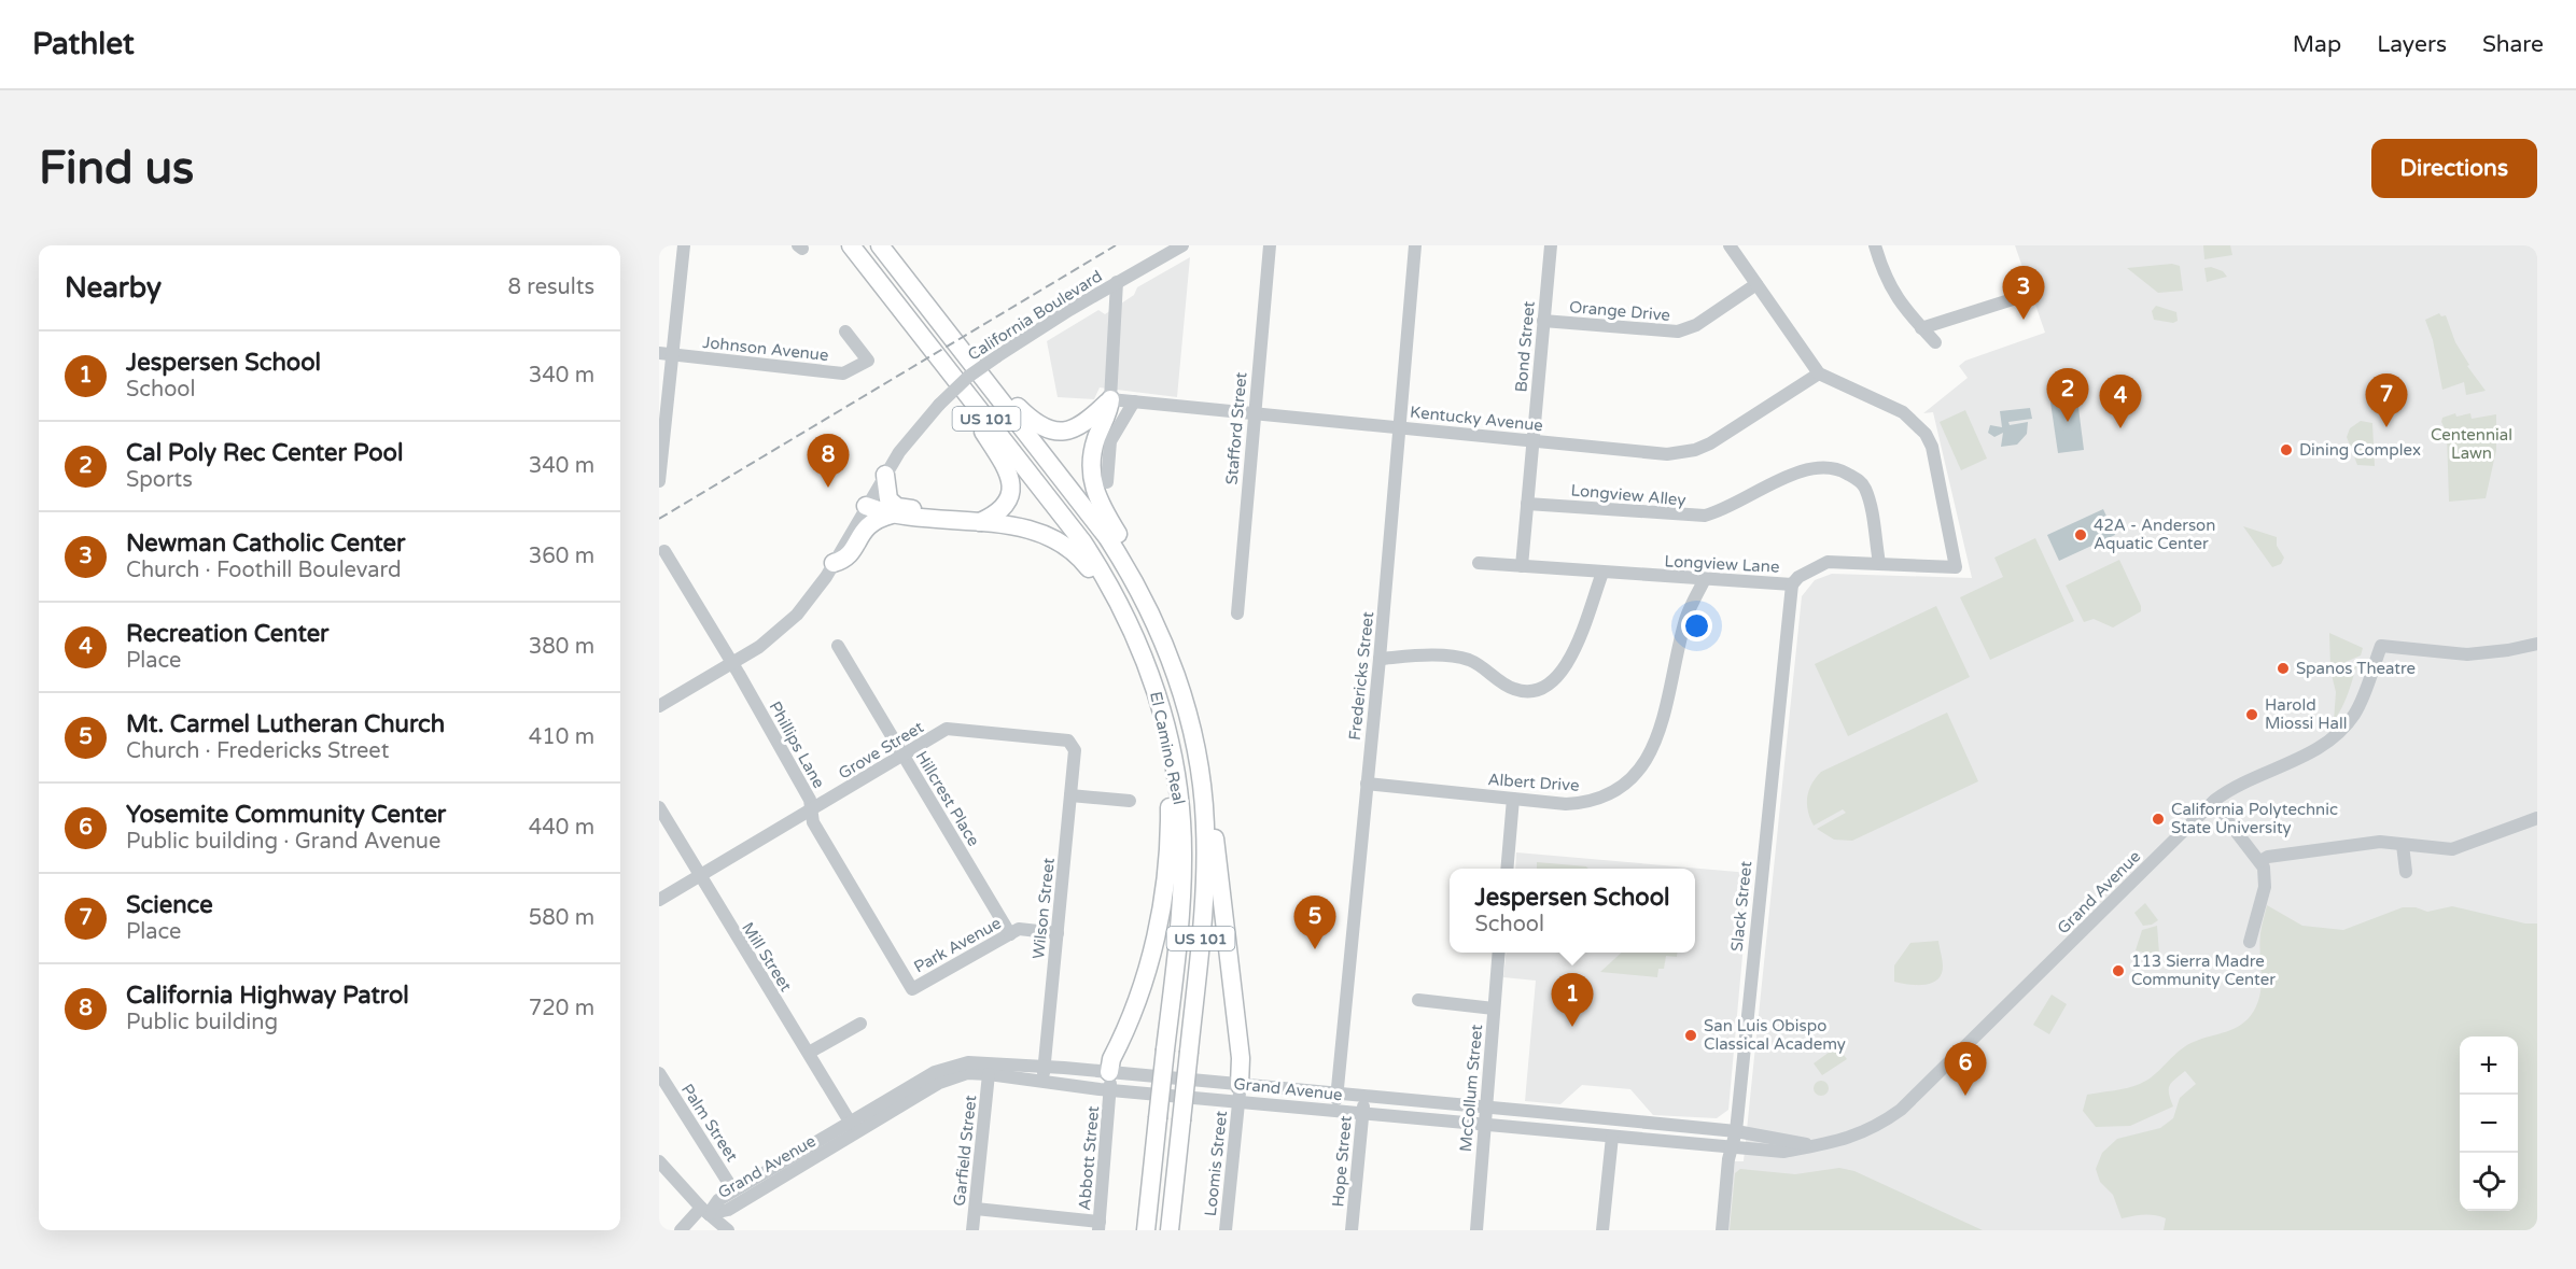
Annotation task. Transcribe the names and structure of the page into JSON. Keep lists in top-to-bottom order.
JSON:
{
  "streets": {
    "highway": ["US 101", "El Camino Real"],
    "street": [
      "Orange Drive",
      "California Boulevard",
      "Bond Street",
      "Johnson Avenue",
      "Kentucky Avenue",
      "Stafford Street",
      "Longview Alley",
      "Longview Lane",
      "Fredericks Street",
      "Phillips Lane",
      "Grove Street",
      "Albert Drive",
      "Hillcrest Place",
      "Grand Avenue",
      "Slack Street",
      "Wilson Street",
      "Park Avenue",
      "Mill Street",
      "McCollum Street",
      "Palm Street",
      "Garfield Street",
      "Abbott Street",
      "Hope Street",
      "Loomis Street"
    ]
  },
  "crossings": [
    ["Orange Drive", "Bond Street"],
    ["California Boulevard", "Phillips Lane"],
    ["Bond Street", "Kentucky Avenue"],
    ["Bond Street", "Longview Alley"],
    ["Bond Street", "Longview Lane"],
    ["Kentucky Avenue", "Stafford Street"],
    ["Kentucky Avenue", "Longview Lane"],
    ["Kentucky Avenue", "Fredericks Street"],
    ["Longview Alley", "Longview Lane"],
    ["Longview Lane", "Albert Drive"],
    ["Longview Lane", "Slack Street"],
    ["Fredericks Street", "Albert Drive"],
    ["Fredericks Street", "Grand Avenue"],
    ["Phillips Lane", "Grove Street"],
    ["Phillips Lane", "Park Avenue"],
    ["Grove Street", "Hillcrest Place"],
    ["Grove Street", "Wilson Street"],
    ["Grove Street", "Mill Street"],
    ["Hillcrest Place", "Park Avenue"],
    ["Grand Avenue", "Slack Street"],
    ["Grand Avenue", "Wilson Street"],
    ["Grand Avenue", "Mill Street"],
    ["Grand Avenue", "McCollum Street"],
    ["Grand Avenue", "Palm Street"],
    ["Grand Avenue", "Garfield Street"],
    ["Grand Avenue", "Abbott Street"],
    ["Grand Avenue", "Hope Street"],
    ["Grand Avenue", "Loomis Street"],
    ["Wilson Street", "Park Avenue"]
  ],
  "parks": ["Centennial Lawn"],
  "places": [
    "Dining Complex",
    "42A - Anderson Aquatic Center",
    "Spanos Theatre",
    "Harold Miossi Hall",
    "California Polytechnic State University",
    "113 Sierra Madre Community Center",
    "San Luis Obispo Classical Academy"
  ],
  "page": {
    "header": "Pathlet",
    "nav": ["Map", "Layers", "Share"],
    "buttons": "Directions",
    "title": "Find us",
    "heading": ["Nearby", "8 results"],
    "pins": [
      "3",
      "2",
      "7",
      "4",
      "8",
      "5",
      "1",
      "6"
    ],
    "list": [
      {
        "mark": "1",
        "name": "Jespersen School",
        "note": "School",
        "value": "340 m"
      },
      {
        "mark": "2",
        "name": "Cal Poly Rec Center Pool",
        "note": "Sports",
        "value": "340 m"
      },
      {
        "mark": "3",
        "name": "Newman Catholic Center",
        "note": "Church · Foothill Boulevard",
        "value": "360 m"
      },
      {
        "mark": "4",
        "name": "Recreation Center",
        "note": "Place",
        "value": "380 m"
      },
      {
        "mark": "5",
        "name": "Mt. Carmel Lutheran Church",
        "note": "Church · Fredericks Street",
        "value": "410 m"
      },
      {
        "mark": "6",
        "name": "Yosemite Community Center",
        "note": "Public building · Grand Avenue",
        "value": "440 m"
      },
      {
        "mark": "7",
        "name": "Science",
        "note": "Place",
        "value": "580 m"
      },
      {
        "mark": "8",
        "name": "California Highway Patrol",
        "note": "Public building",
        "value": "720 m"
      }
    ],
    "popup": ["Jespersen School", "School"],
    "map_buttons": ["+", "−"]
  }
}
